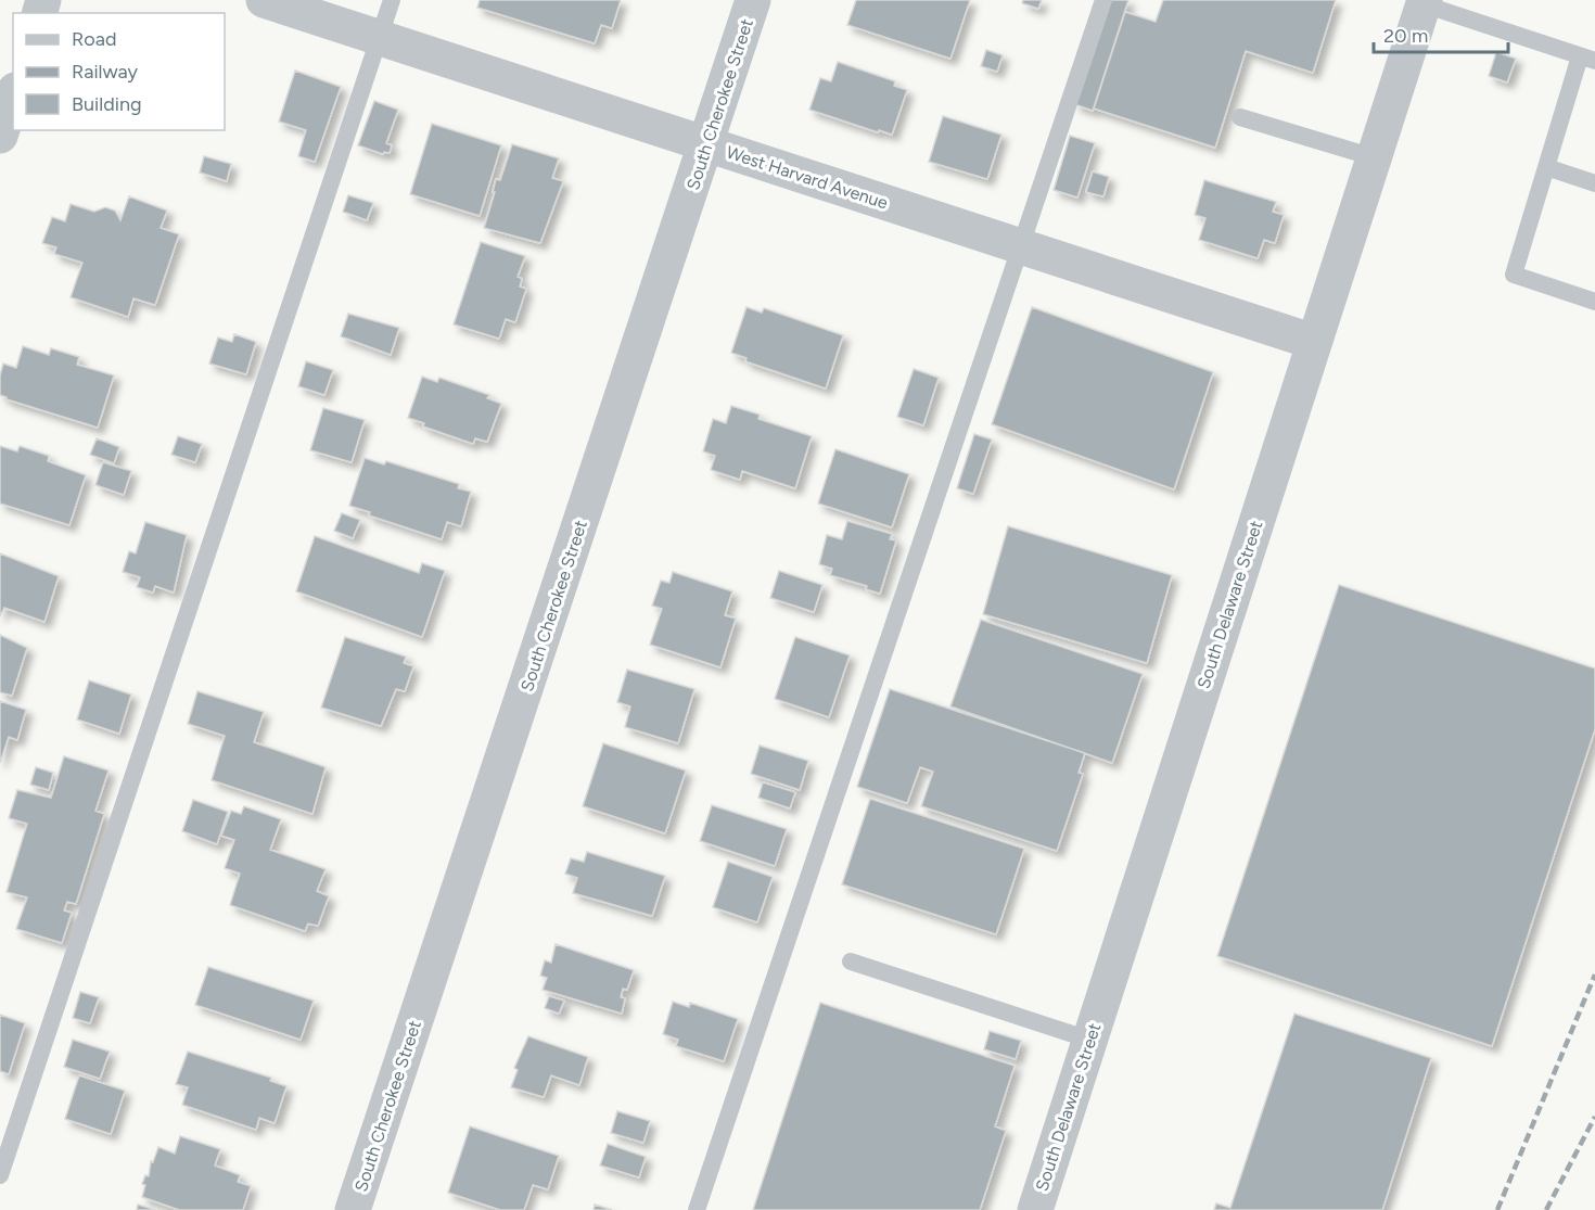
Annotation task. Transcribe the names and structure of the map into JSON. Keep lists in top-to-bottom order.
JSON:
{
  "streets": {
    "street": ["South Cherokee Street", "West Harvard Avenue", "South Delaware Street"]
  },
  "crossings": [
    ["South Cherokee Street", "West Harvard Avenue"],
    ["West Harvard Avenue", "South Delaware Street"]
  ],
  "legend": ["Road", "Railway", "Building"],
  "scale_bar": "20 m"
}
